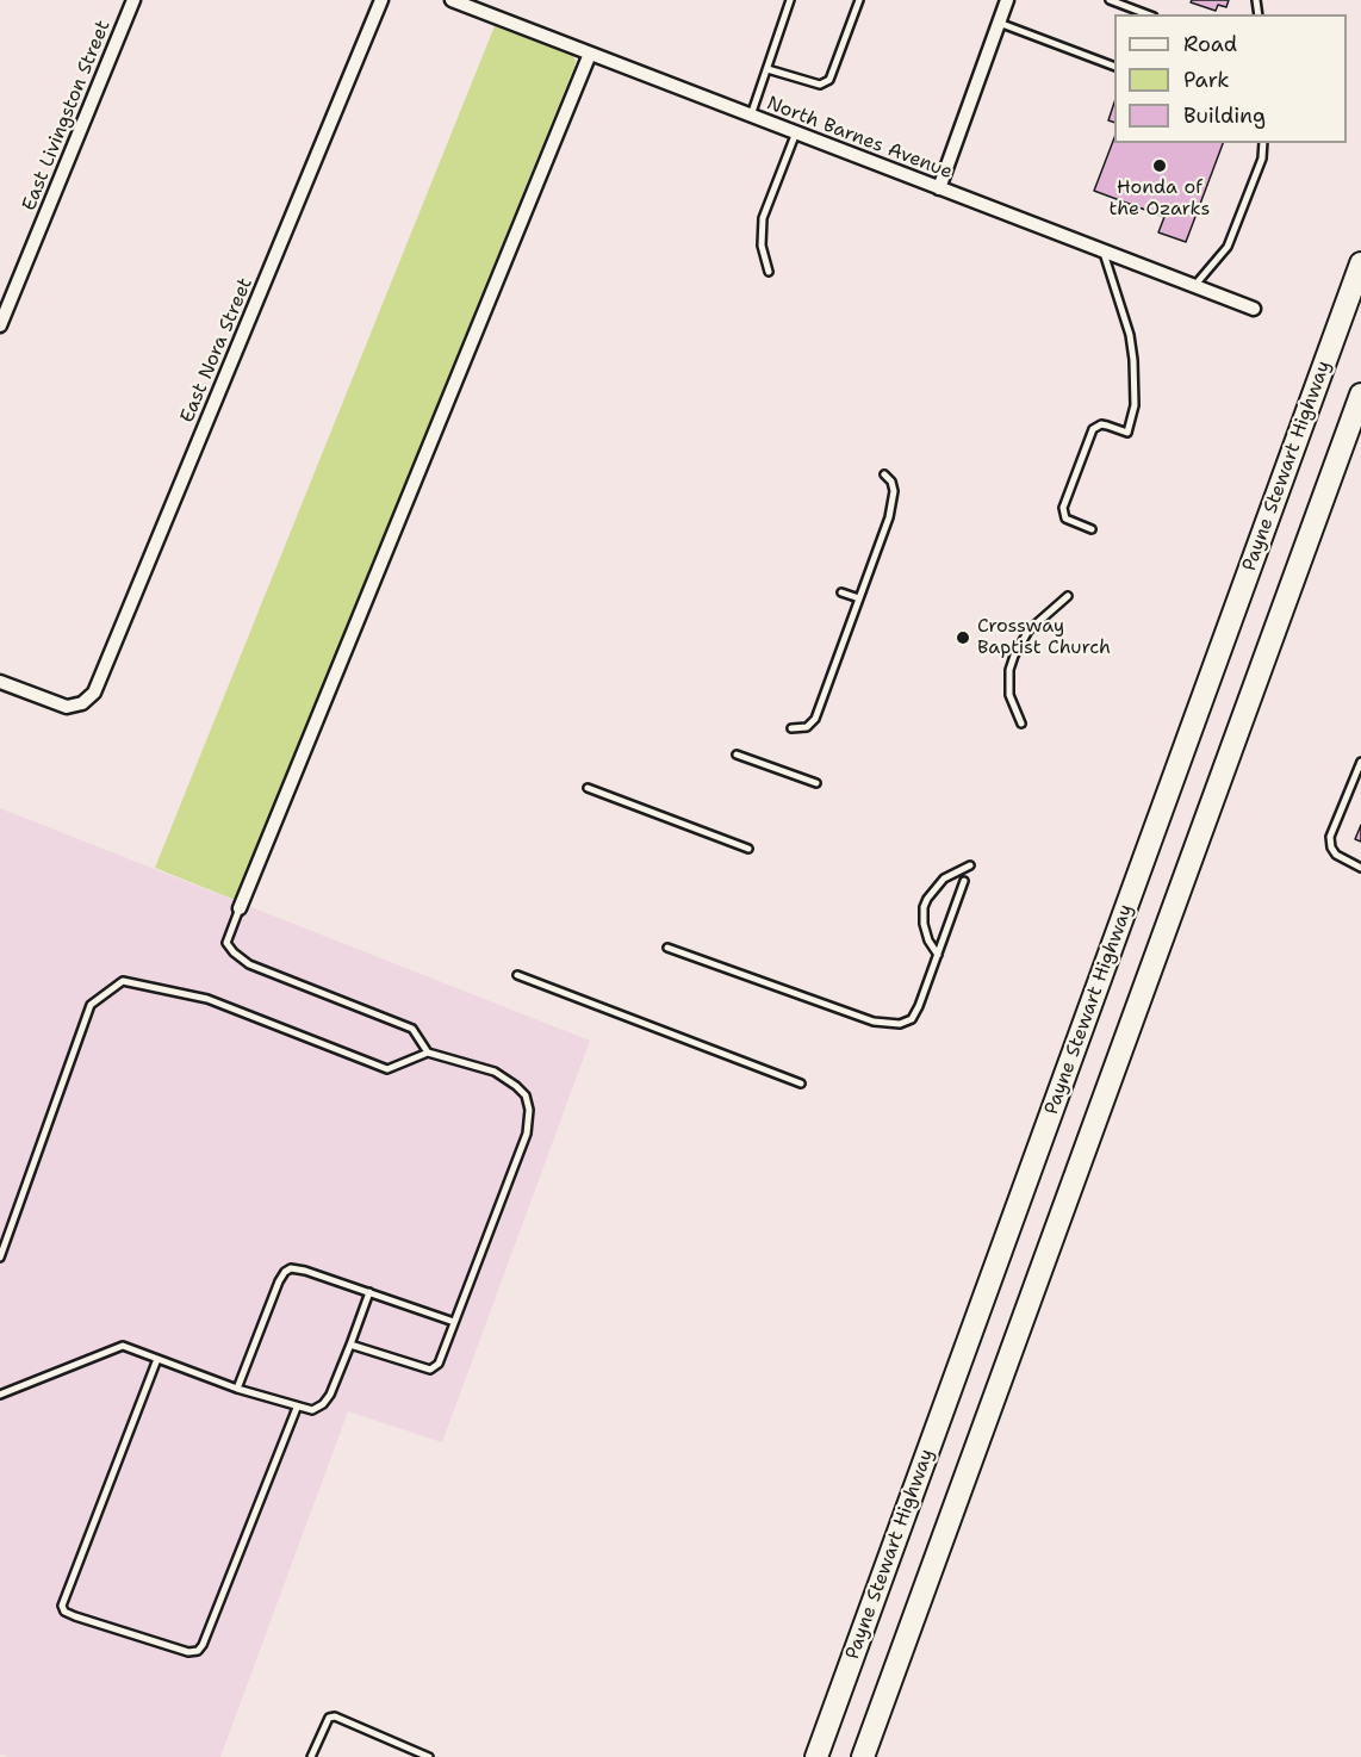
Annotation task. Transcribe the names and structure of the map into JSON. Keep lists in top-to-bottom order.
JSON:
{
  "streets": {
    "highway": ["Payne Stewart Highway"],
    "street": ["East Livingston Street", "North Barnes Avenue", "East Nora Street"]
  },
  "places": ["Honda of the Ozarks", "Crossway Baptist Church"],
  "legend": ["Road", "Park", "Building"]
}
